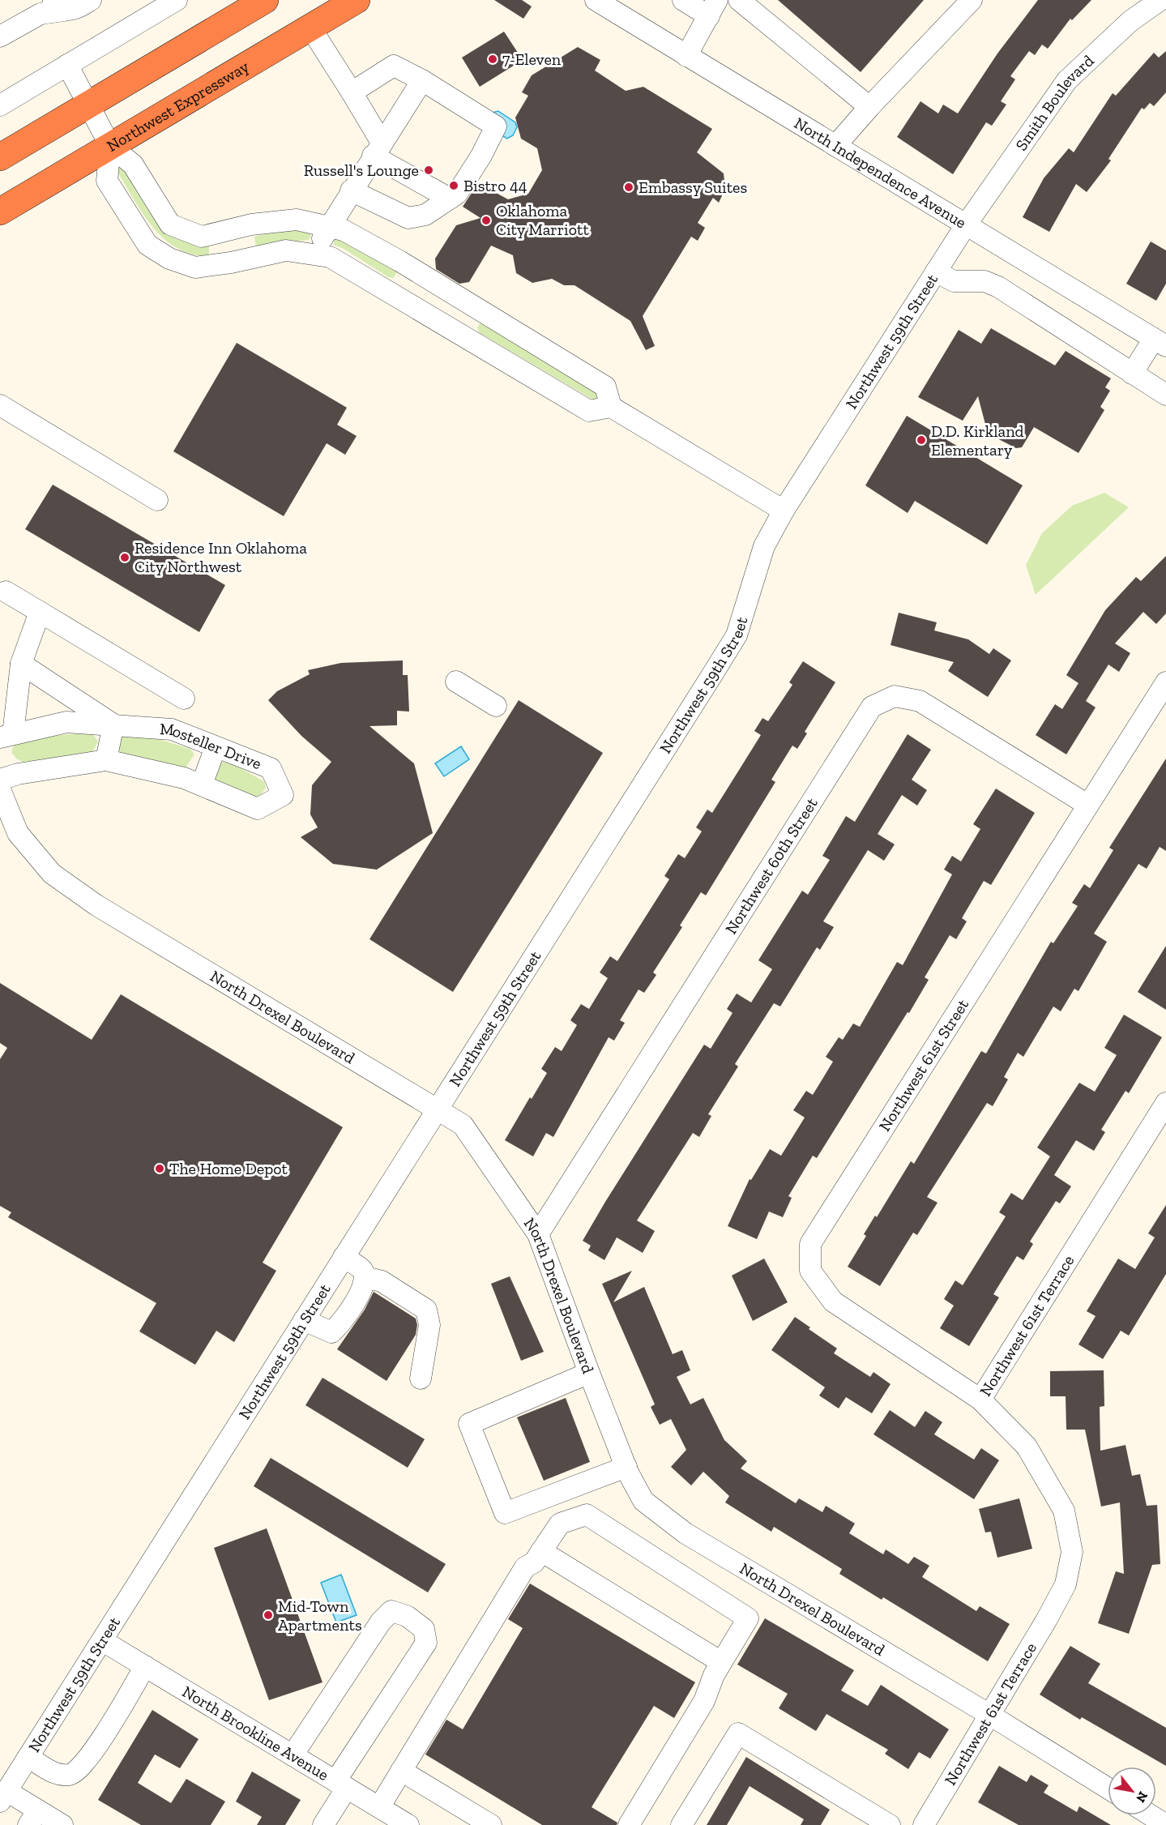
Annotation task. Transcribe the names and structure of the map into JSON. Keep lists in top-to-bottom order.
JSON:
{
  "streets": {
    "highway": ["Northwest Expressway"],
    "street": [
      "Smith Boulevard",
      "North Independence Avenue",
      "Northwest 59th Street",
      "Mosteller Drive",
      "Northwest 60th Street",
      "North Drexel Boulevard",
      "Northwest 61st Street",
      "Northwest 61st Terrace",
      "North Brookline Avenue"
    ]
  },
  "crossings": [
    ["Smith Boulevard", "North Independence Avenue"],
    ["Smith Boulevard", "Northwest 59th Street"],
    ["North Independence Avenue", "Northwest 59th Street"],
    ["Northwest 59th Street", "North Drexel Boulevard"],
    ["Northwest 59th Street", "North Brookline Avenue"],
    ["Northwest 60th Street", "North Drexel Boulevard"],
    ["Northwest 60th Street", "Northwest 61st Street"],
    ["North Drexel Boulevard", "Northwest 61st Terrace"],
    ["Northwest 61st Street", "Northwest 61st Terrace"]
  ],
  "places": [
    "7-Eleven",
    "Russell's Lounge",
    "Bistro 44",
    "Embassy Suites",
    "Oklahoma City Marriott",
    "D.D. Kirkland Elementary",
    "Residence Inn Oklahoma City Northwest",
    "The Home Depot",
    "Mid-Town Apartments"
  ],
  "north": "bottom right"
}
